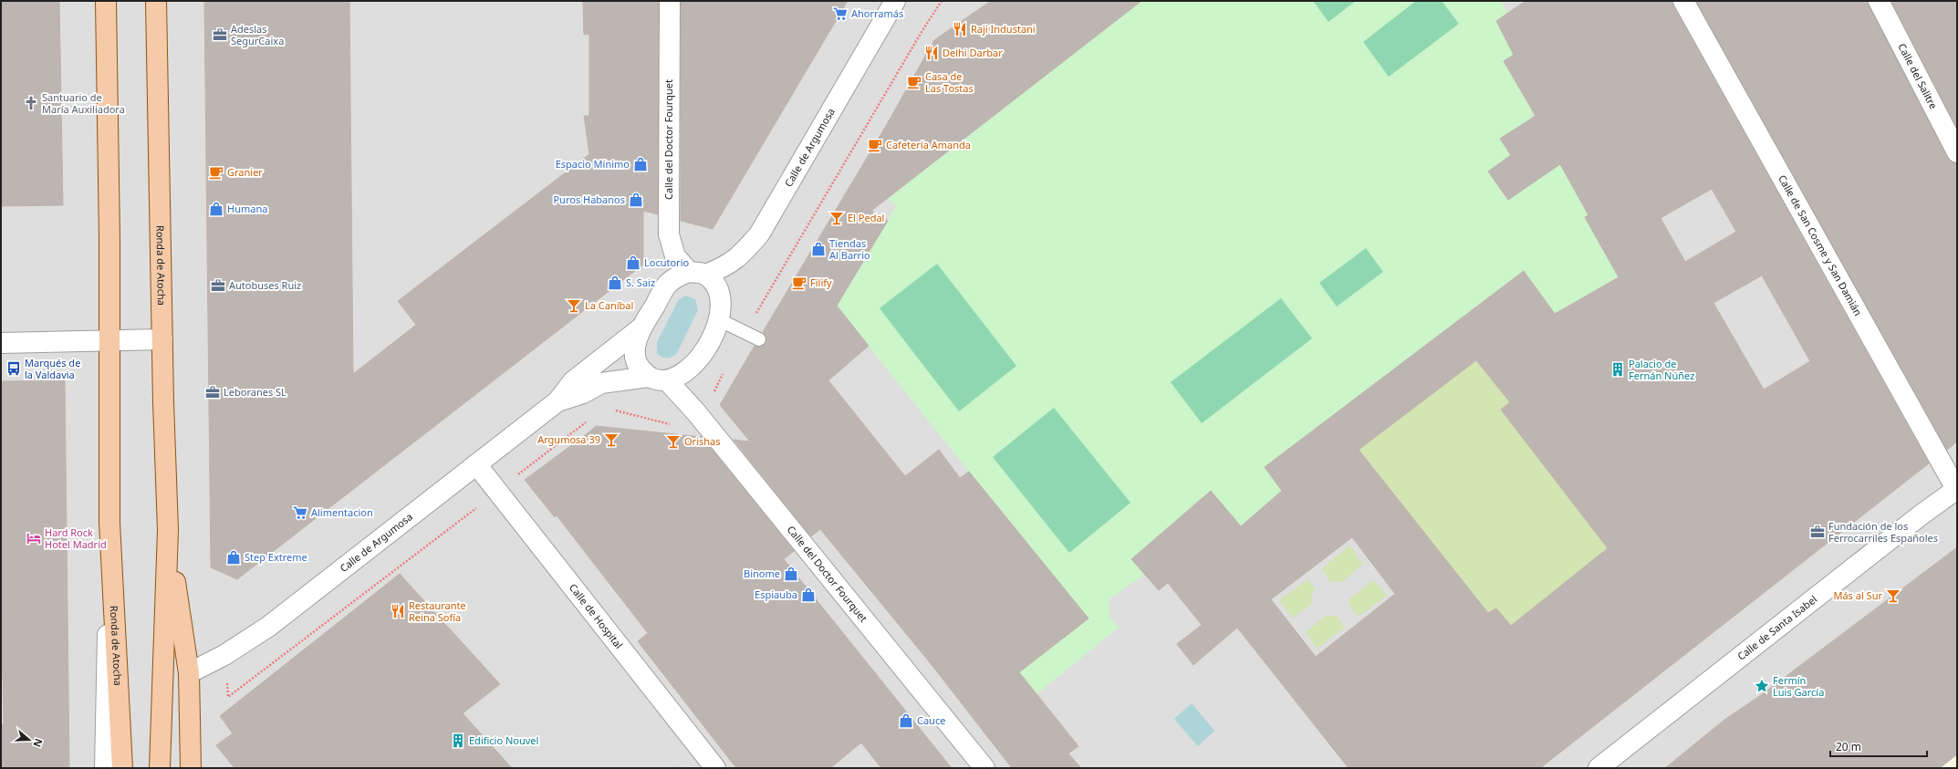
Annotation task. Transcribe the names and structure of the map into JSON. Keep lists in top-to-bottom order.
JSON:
{
  "streets": {
    "main road": ["Ronda de Atocha"],
    "street": [
      "Calle del Salitre",
      "Calle del Doctor Fourquet",
      "Calle de Argumosa",
      "Calle de San Cosme y San Damián",
      "Calle de Hospital",
      "Calle de Santa Isabel"
    ]
  },
  "crossings": [
    ["Calle del Doctor Fourquet", "Calle de Argumosa"],
    ["Calle de Argumosa", "Ronda de Atocha"],
    ["Calle de Argumosa", "Calle de Hospital"],
    ["Calle de San Cosme y San Damián", "Calle de Santa Isabel"]
  ],
  "places": {
    "supermarket": ["Ahorramás", "Alimentacion"],
    "restaurant": ["Raji Industani", "Delhi Darbar", "Restaurante Reina Sofía"],
    "office": [
      "Adeslas SegurCaixa",
      "Autobuses Ruiz",
      "Leboranes SL",
      "Fundación de los Ferrocarriles Españoles"
    ],
    "cafe": [
      "Casa de Las Tostas",
      "Cafetería Amanda",
      "Granier",
      "Filify"
    ],
    "church": ["Santuario de María Auxiliadora"],
    "shop": [
      "Espacio Mínimo",
      "Puros Habanos",
      "Humana",
      "Tiendas Al Barrio",
      "Locutorio",
      "S. Saiz",
      "Step Extreme",
      "Binome",
      "Espiauba",
      "Cauce"
    ],
    "bar": [
      "El Pedal",
      "La Caníbal",
      "Argumosa 39",
      "Orishas",
      "Más al Sur"
    ],
    "bus stop": ["Marqués de la Valdavia"],
    "building": ["Palacio de Fernán Núñez", "Edificio Nouvel"],
    "hotel": ["Hard Rock Hotel Madrid"],
    "place": ["Fermín Luis García"]
  },
  "scale_bar": "20 m",
  "north": "right"
}
